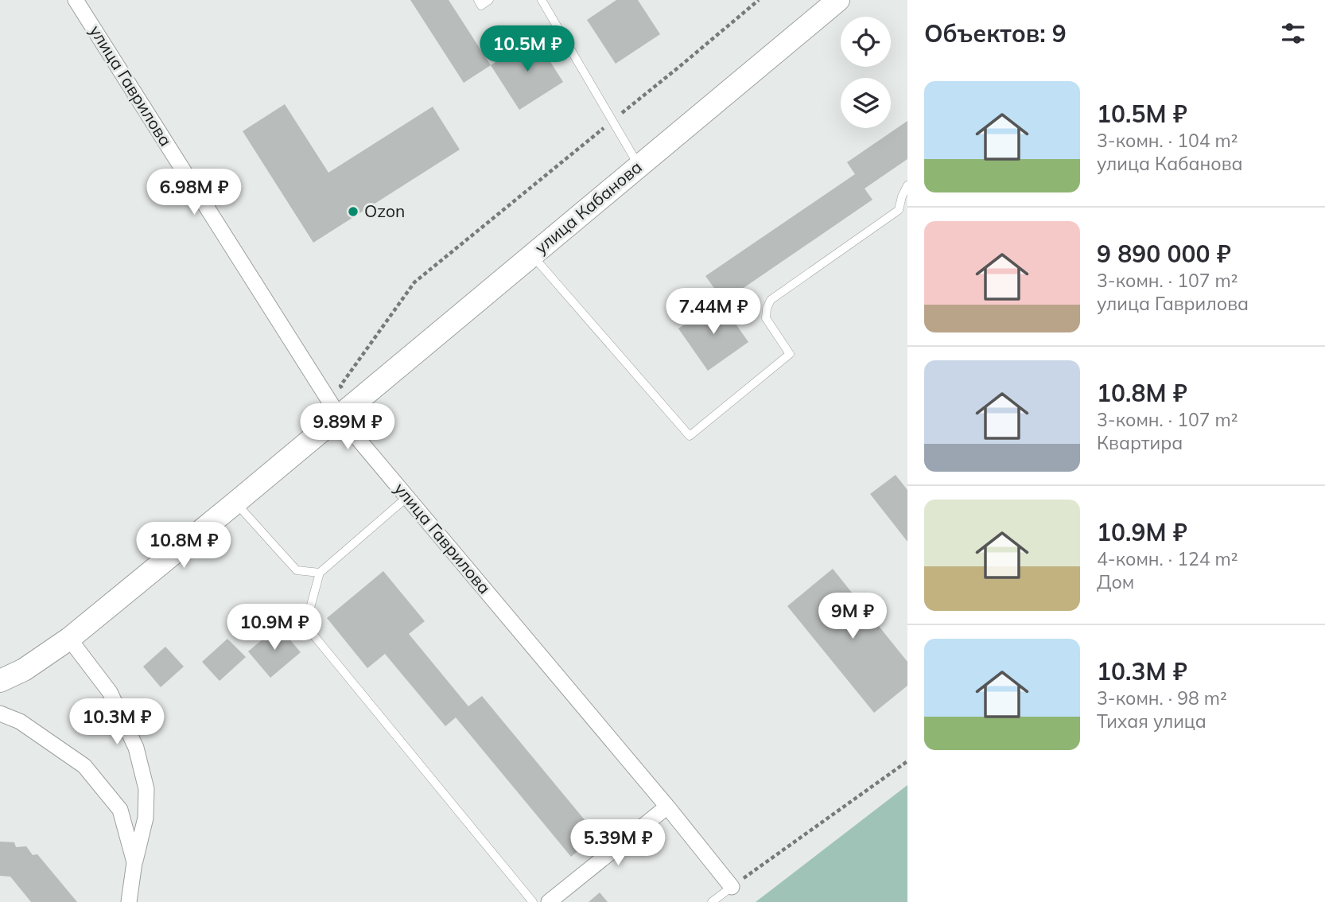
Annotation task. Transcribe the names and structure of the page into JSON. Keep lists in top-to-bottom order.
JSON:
{
  "streets": {
    "main road": ["улица Кабанова"],
    "street": ["улица Гаврилова"]
  },
  "crossings": [
    ["улица Гаврилова", "улица Кабанова"]
  ],
  "places": ["Ozon"],
  "page": {
    "heading": "Объектов: 9",
    "price": [
      "10.5M ₽",
      "6.98M ₽",
      "7.44M ₽",
      "9.89M ₽",
      "10.8M ₽",
      "9M ₽",
      "10.9M ₽",
      "10.3M ₽",
      "5.39M ₽"
    ],
    "list": [
      {
        "name": "10.5M ₽",
        "note": "3-комн. · 104 m² · улица Кабанова"
      },
      {
        "name": "9 890 000 ₽",
        "note": "3-комн. · 107 m² · улица Гаврилова"
      },
      {
        "name": "10.8M ₽",
        "note": "3-комн. · 107 m² · Квартира"
      },
      {
        "name": "10.9M ₽",
        "note": "4-комн. · 124 m² · Дом"
      },
      {
        "name": "10.3M ₽",
        "note": "3-комн. · 98 m² · Тихая улица"
      }
    ]
  }
}
